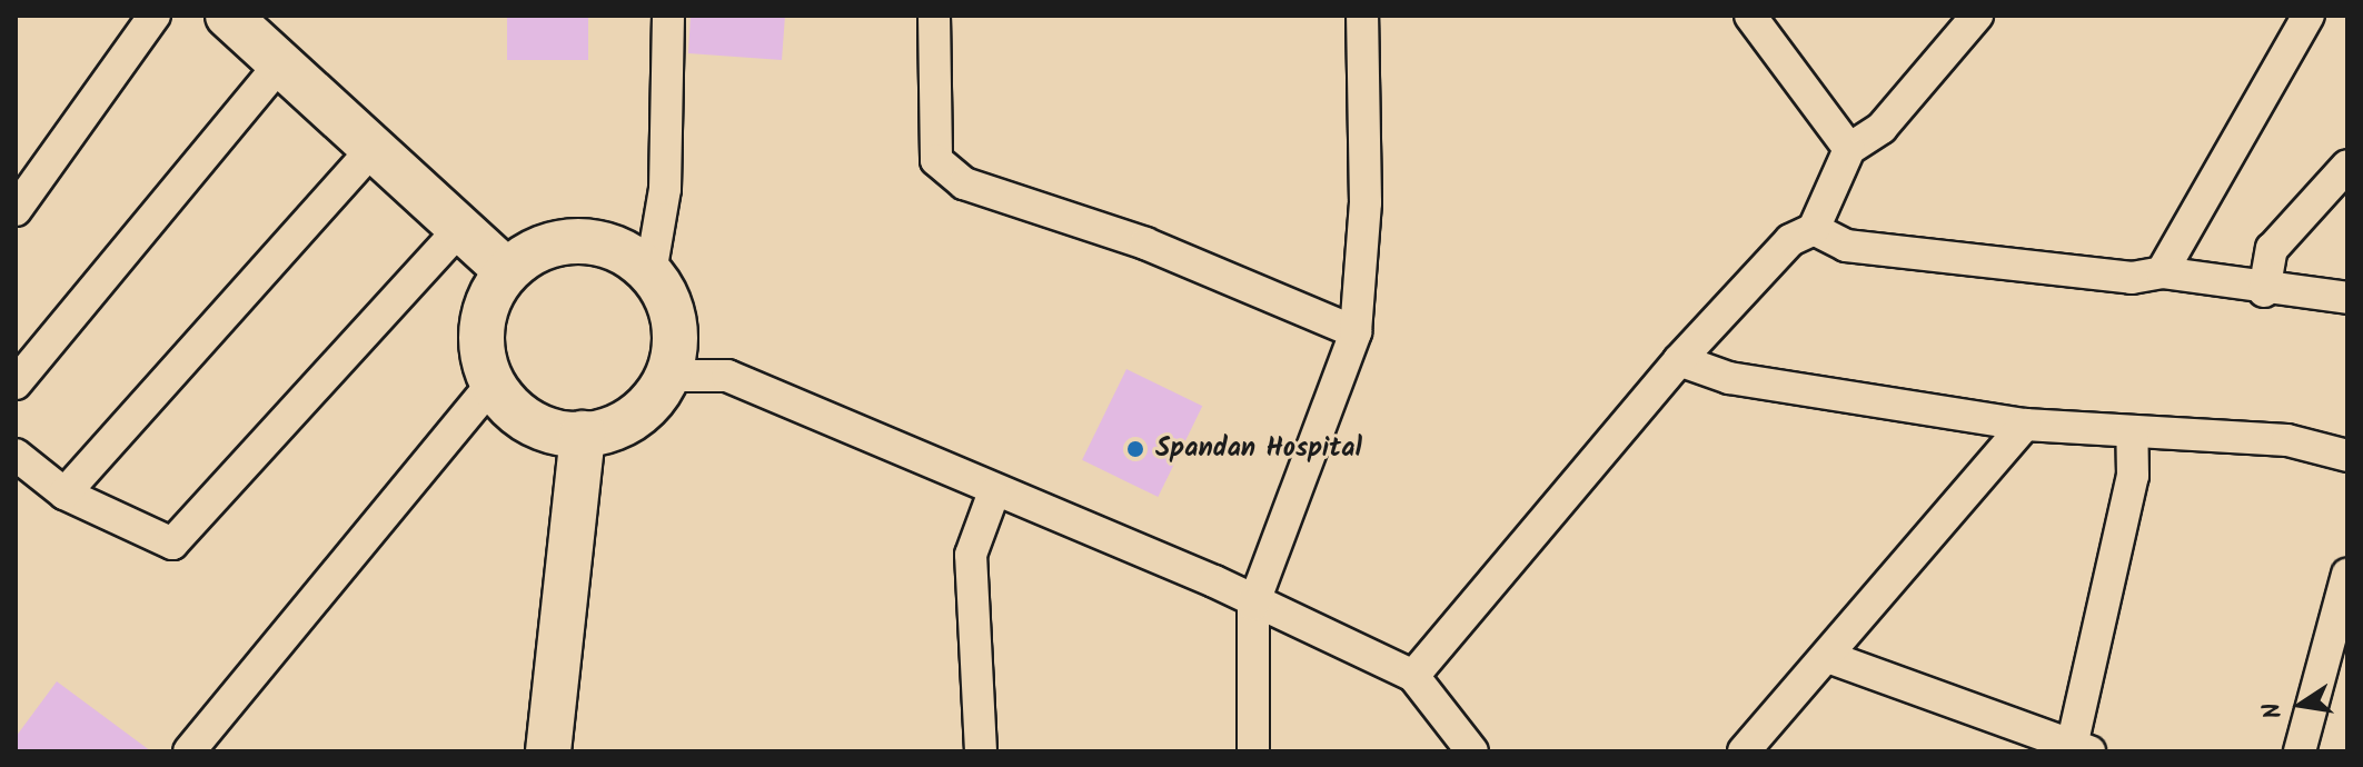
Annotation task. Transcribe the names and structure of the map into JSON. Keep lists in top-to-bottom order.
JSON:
{
  "places": ["Spandan Hospital"],
  "north": "left"
}
